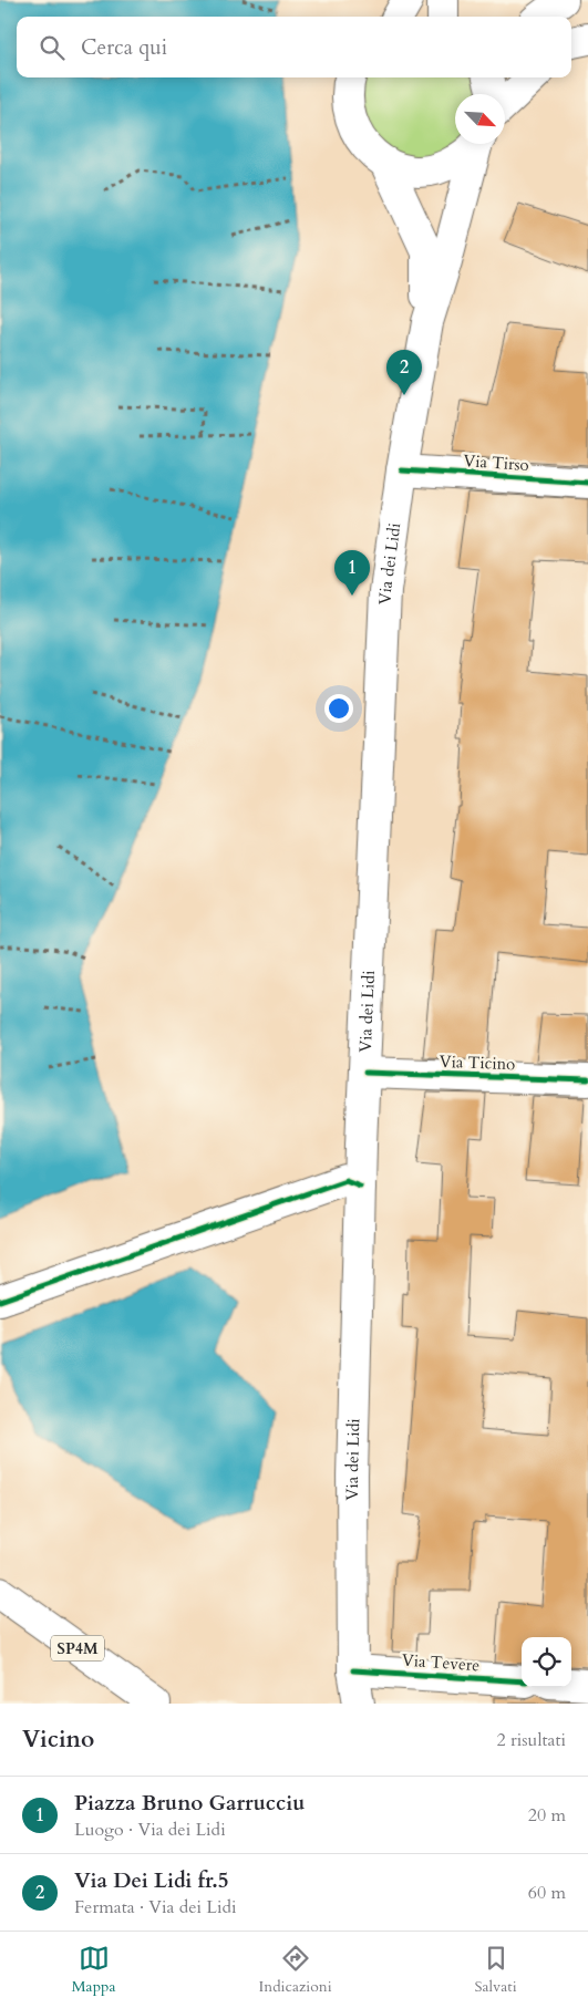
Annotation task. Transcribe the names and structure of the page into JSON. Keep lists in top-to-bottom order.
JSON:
{
  "streets": {
    "main road": [
      "Via Tirso",
      "Via dei Lidi",
      "Via Ticino",
      "SP4M",
      "Via Tevere"
    ]
  },
  "crossings": [
    ["Via Tirso", "Via dei Lidi"],
    ["Via dei Lidi", "Via Ticino"],
    ["Via dei Lidi", "Via Tevere"]
  ],
  "north": "bottom right",
  "page": {
    "search": "Cerca qui",
    "pins": ["2", "1"],
    "heading": ["Vicino", "2 risultati"],
    "list": [
      {
        "mark": "1",
        "name": "Piazza Bruno Garrucciu",
        "note": "Luogo · Via dei Lidi",
        "value": "20 m"
      },
      {
        "mark": "2",
        "name": "Via Dei Lidi fr.5",
        "note": "Fermata · Via dei Lidi",
        "value": "60 m"
      }
    ],
    "nav": ["Mappa", "Indicazioni", "Salvati"]
  }
}
